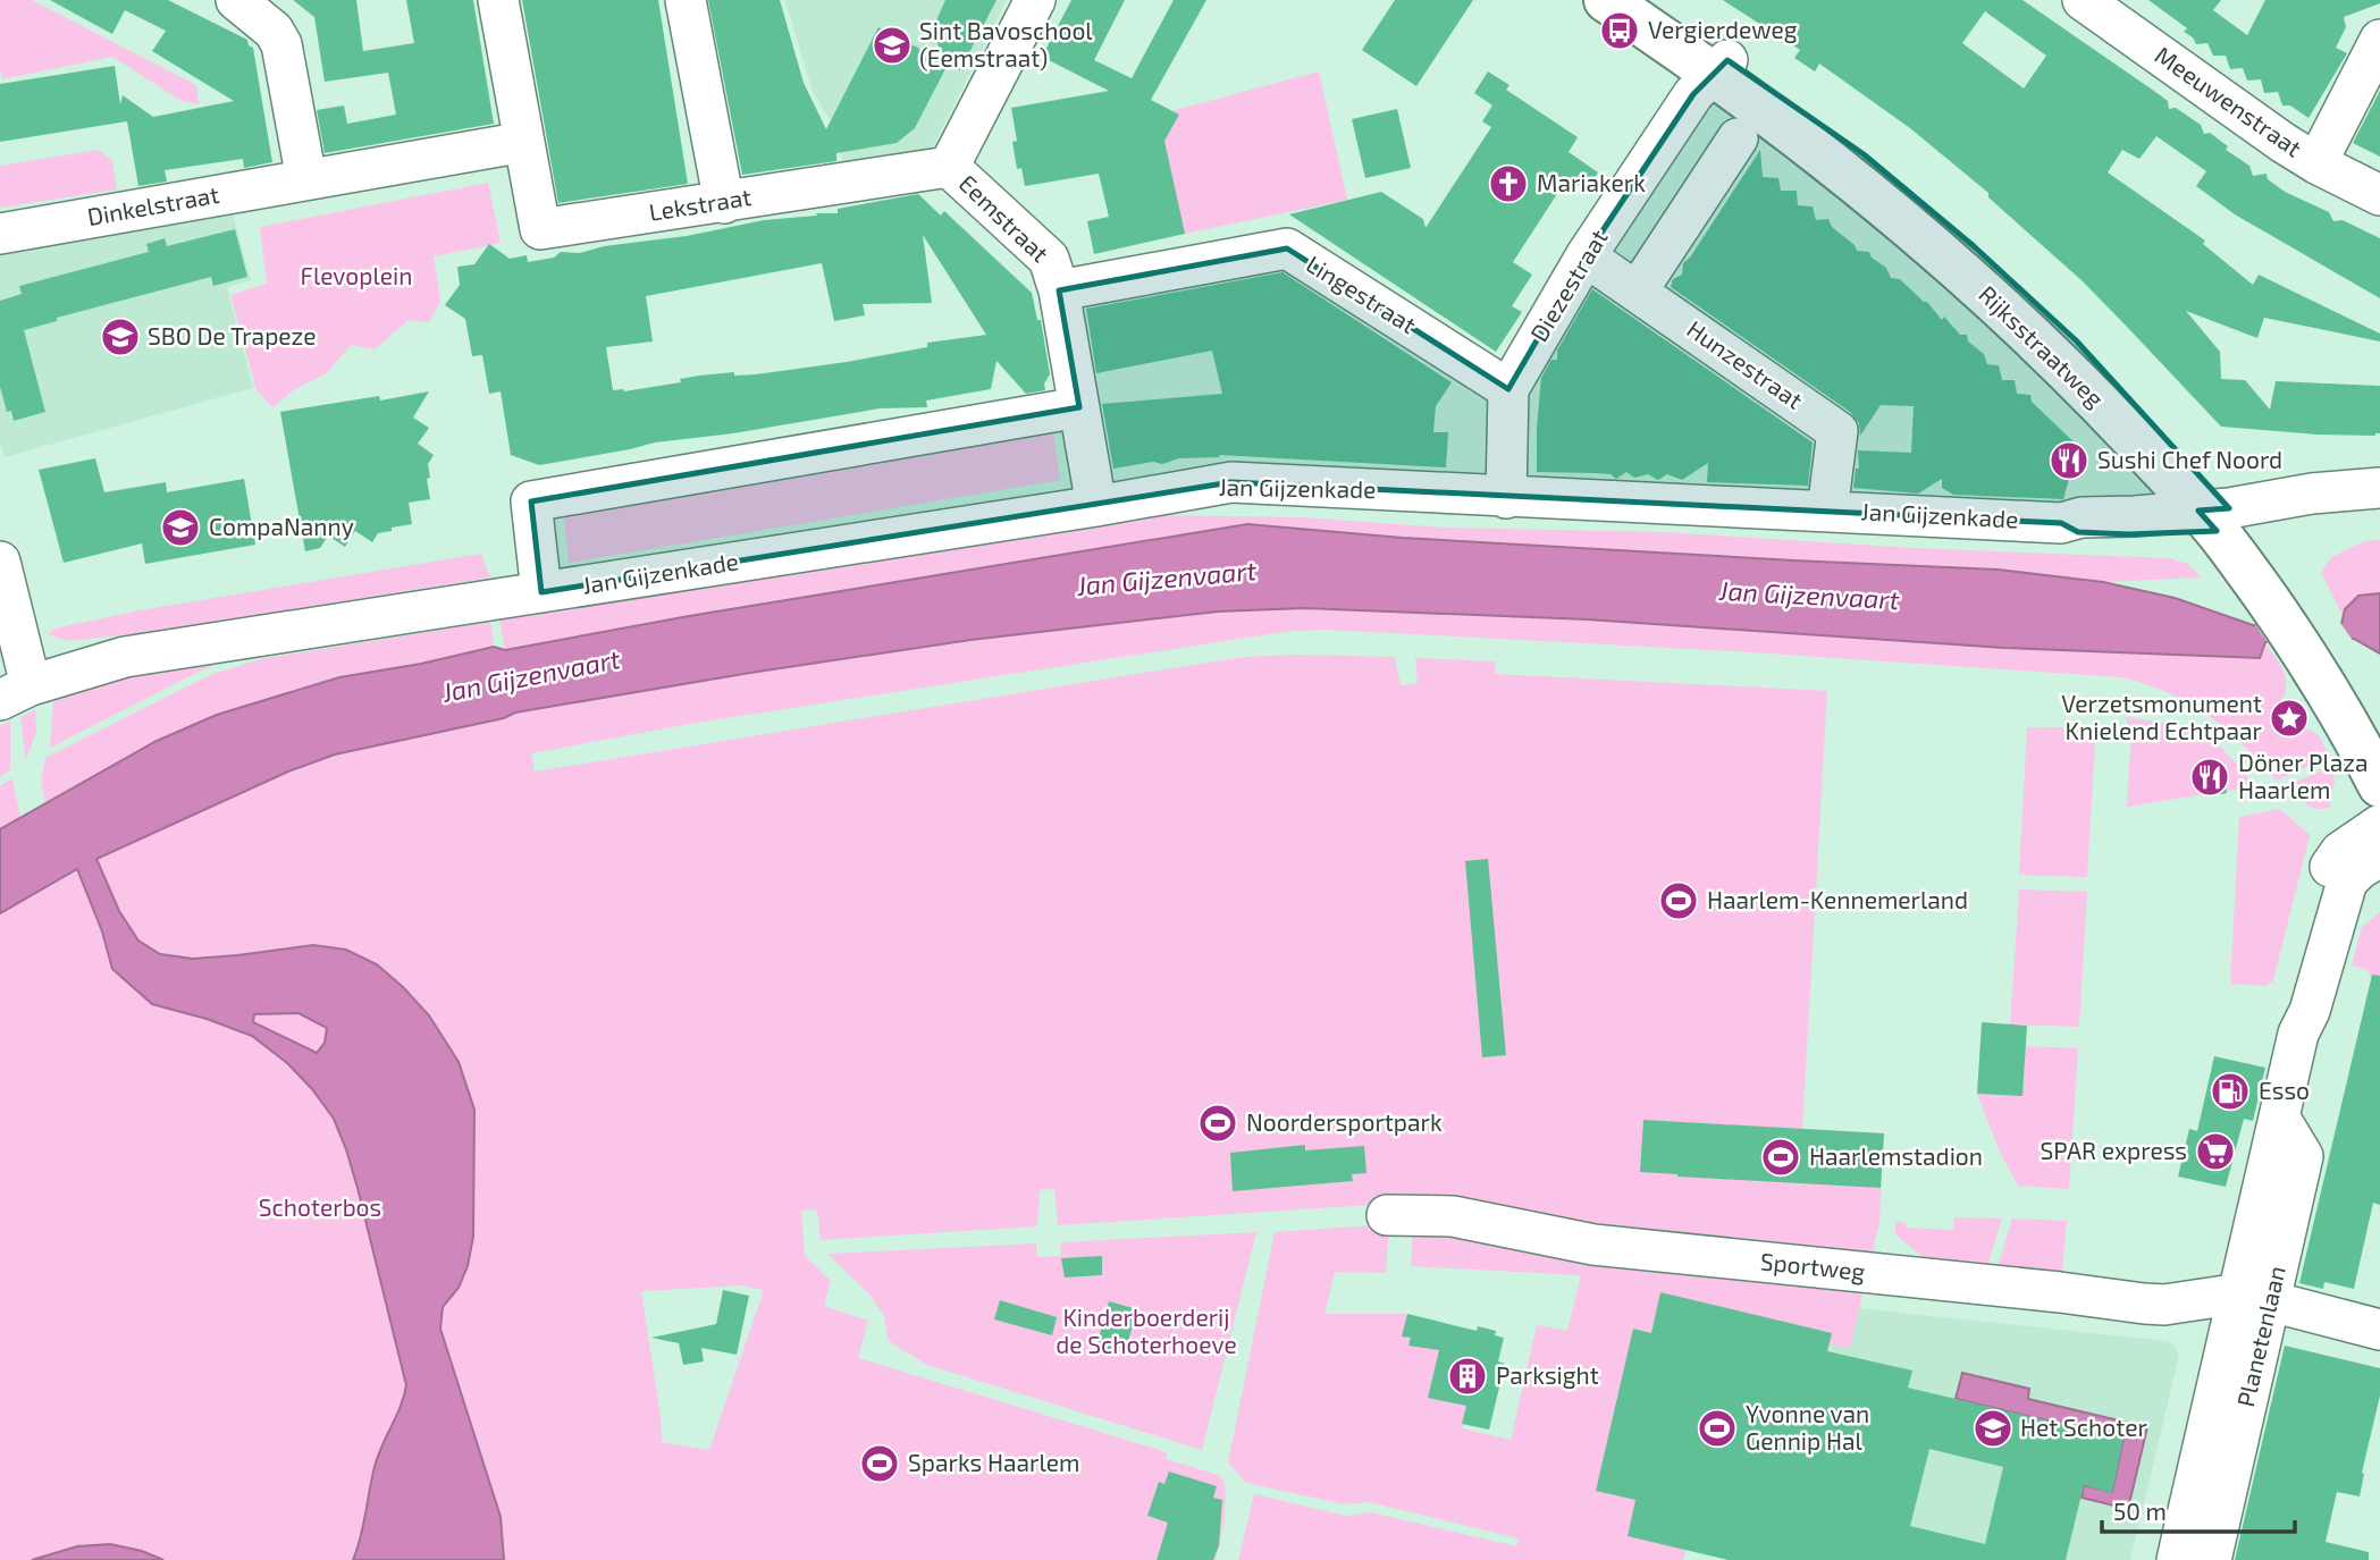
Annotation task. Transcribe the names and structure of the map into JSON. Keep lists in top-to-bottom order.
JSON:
{
  "streets": {
    "main road": ["Rijksstraatweg"],
    "street": [
      "Meeuwenstraat",
      "Lekstraat",
      "Dinkelstraat",
      "Eemstraat",
      "Diezestraat",
      "Lingestraat",
      "Hunzestraat",
      "Jan Gijzenkade",
      "Sportweg",
      "Planetenlaan"
    ]
  },
  "crossings": [
    ["Lekstraat", "Eemstraat"],
    ["Eemstraat", "Lingestraat"],
    ["Eemstraat", "Jan Gijzenkade"],
    ["Diezestraat", "Lingestraat"],
    ["Diezestraat", "Rijksstraatweg"],
    ["Diezestraat", "Hunzestraat"],
    ["Diezestraat", "Jan Gijzenkade"],
    ["Rijksstraatweg", "Jan Gijzenkade"],
    ["Hunzestraat", "Jan Gijzenkade"],
    ["Sportweg", "Planetenlaan"]
  ],
  "water": ["Jan Gijzenvaart"],
  "parks": ["Flevoplein", "Schoterbos", "Kinderboerderij de Schoterhoeve"],
  "places": {
    "bus stop": ["Vergierdeweg"],
    "school or university": [
      "Sint Bavoschool (Eemstraat)",
      "SBO De Trapeze",
      "CompaNanny",
      "Het Schoter"
    ],
    "church": ["Mariakerk"],
    "restaurant": ["Sushi Chef Noord", "Döner Plaza Haarlem"],
    "place": ["Verzetsmonument Knielend Echtpaar"],
    "sports": [
      "Haarlem-Kennemerland",
      "Noordersportpark",
      "Haarlemstadion",
      "Yvonne van Gennip Hal",
      "Sparks Haarlem"
    ],
    "fuel station": ["Esso"],
    "supermarket": ["SPAR express"],
    "building": ["Parksight"]
  },
  "scale_bar": "50 m"
}
